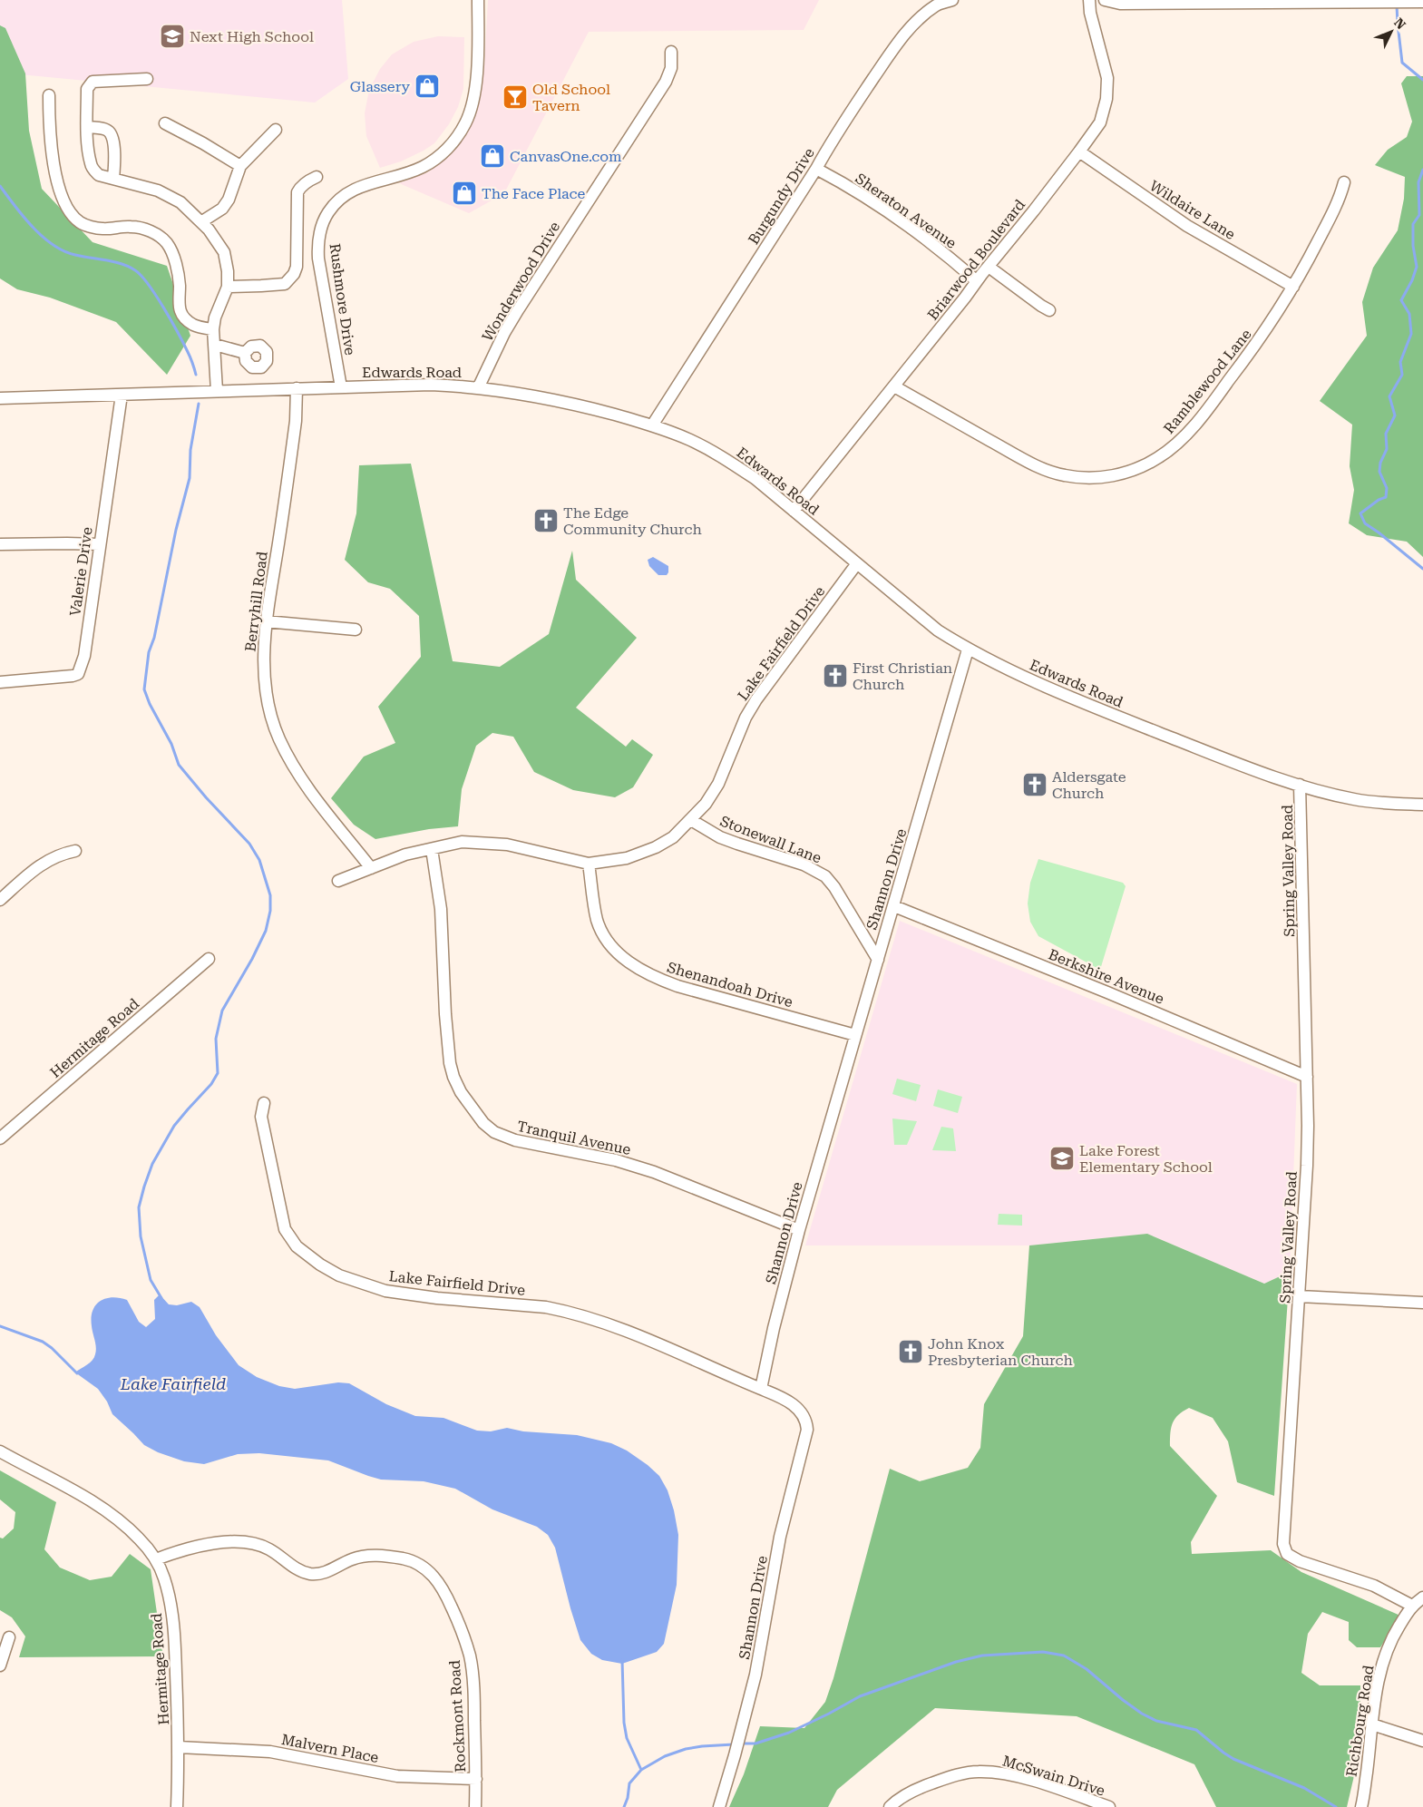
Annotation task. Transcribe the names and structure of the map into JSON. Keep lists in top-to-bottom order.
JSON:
{
  "streets": {
    "street": [
      "Burgundy Drive",
      "Wildaire Lane",
      "Sheraton Avenue",
      "Briarwood Boulevard",
      "Wonderwood Drive",
      "Rushmore Drive",
      "Edwards Road",
      "Ramblewood Lane",
      "Valerie Drive",
      "Berryhill Road",
      "Lake Fairfield Drive",
      "Stonewall Lane",
      "Spring Valley Road",
      "Shannon Drive",
      "Berkshire Avenue",
      "Shenandoah Drive",
      "Hermitage Road",
      "Tranquil Avenue",
      "Rockmont Road",
      "Richbourg Road",
      "Malvern Place",
      "McSwain Drive"
    ]
  },
  "crossings": [
    ["Burgundy Drive", "Sheraton Avenue"],
    ["Burgundy Drive", "Edwards Road"],
    ["Wildaire Lane", "Briarwood Boulevard"],
    ["Wildaire Lane", "Ramblewood Lane"],
    ["Sheraton Avenue", "Briarwood Boulevard"],
    ["Briarwood Boulevard", "Edwards Road"],
    ["Briarwood Boulevard", "Ramblewood Lane"],
    ["Wonderwood Drive", "Edwards Road"],
    ["Rushmore Drive", "Edwards Road"],
    ["Edwards Road", "Valerie Drive"],
    ["Edwards Road", "Berryhill Road"],
    ["Edwards Road", "Lake Fairfield Drive"],
    ["Edwards Road", "Spring Valley Road"],
    ["Edwards Road", "Shannon Drive"],
    ["Berryhill Road", "Lake Fairfield Drive"],
    ["Lake Fairfield Drive", "Stonewall Lane"],
    ["Lake Fairfield Drive", "Shannon Drive"],
    ["Lake Fairfield Drive", "Shenandoah Drive"],
    ["Lake Fairfield Drive", "Tranquil Avenue"],
    ["Stonewall Lane", "Shannon Drive"],
    ["Spring Valley Road", "Berkshire Avenue"],
    ["Spring Valley Road", "Richbourg Road"],
    ["Shannon Drive", "Berkshire Avenue"],
    ["Shannon Drive", "Shenandoah Drive"],
    ["Shannon Drive", "Tranquil Avenue"],
    ["Hermitage Road", "Rockmont Road"],
    ["Hermitage Road", "Malvern Place"],
    ["Rockmont Road", "Malvern Place"]
  ],
  "water": ["Lake Fairfield"],
  "places": {
    "school or university": ["Next High School", "Lake Forest Elementary School"],
    "shop": ["Glassery", "CanvasOne.com", "The Face Place"],
    "bar": ["Old School Tavern"],
    "church": [
      "The Edge Community Church",
      "First Christian Church",
      "Aldersgate Church",
      "John Knox Presbyterian Church"
    ]
  },
  "north": "top right"
}
